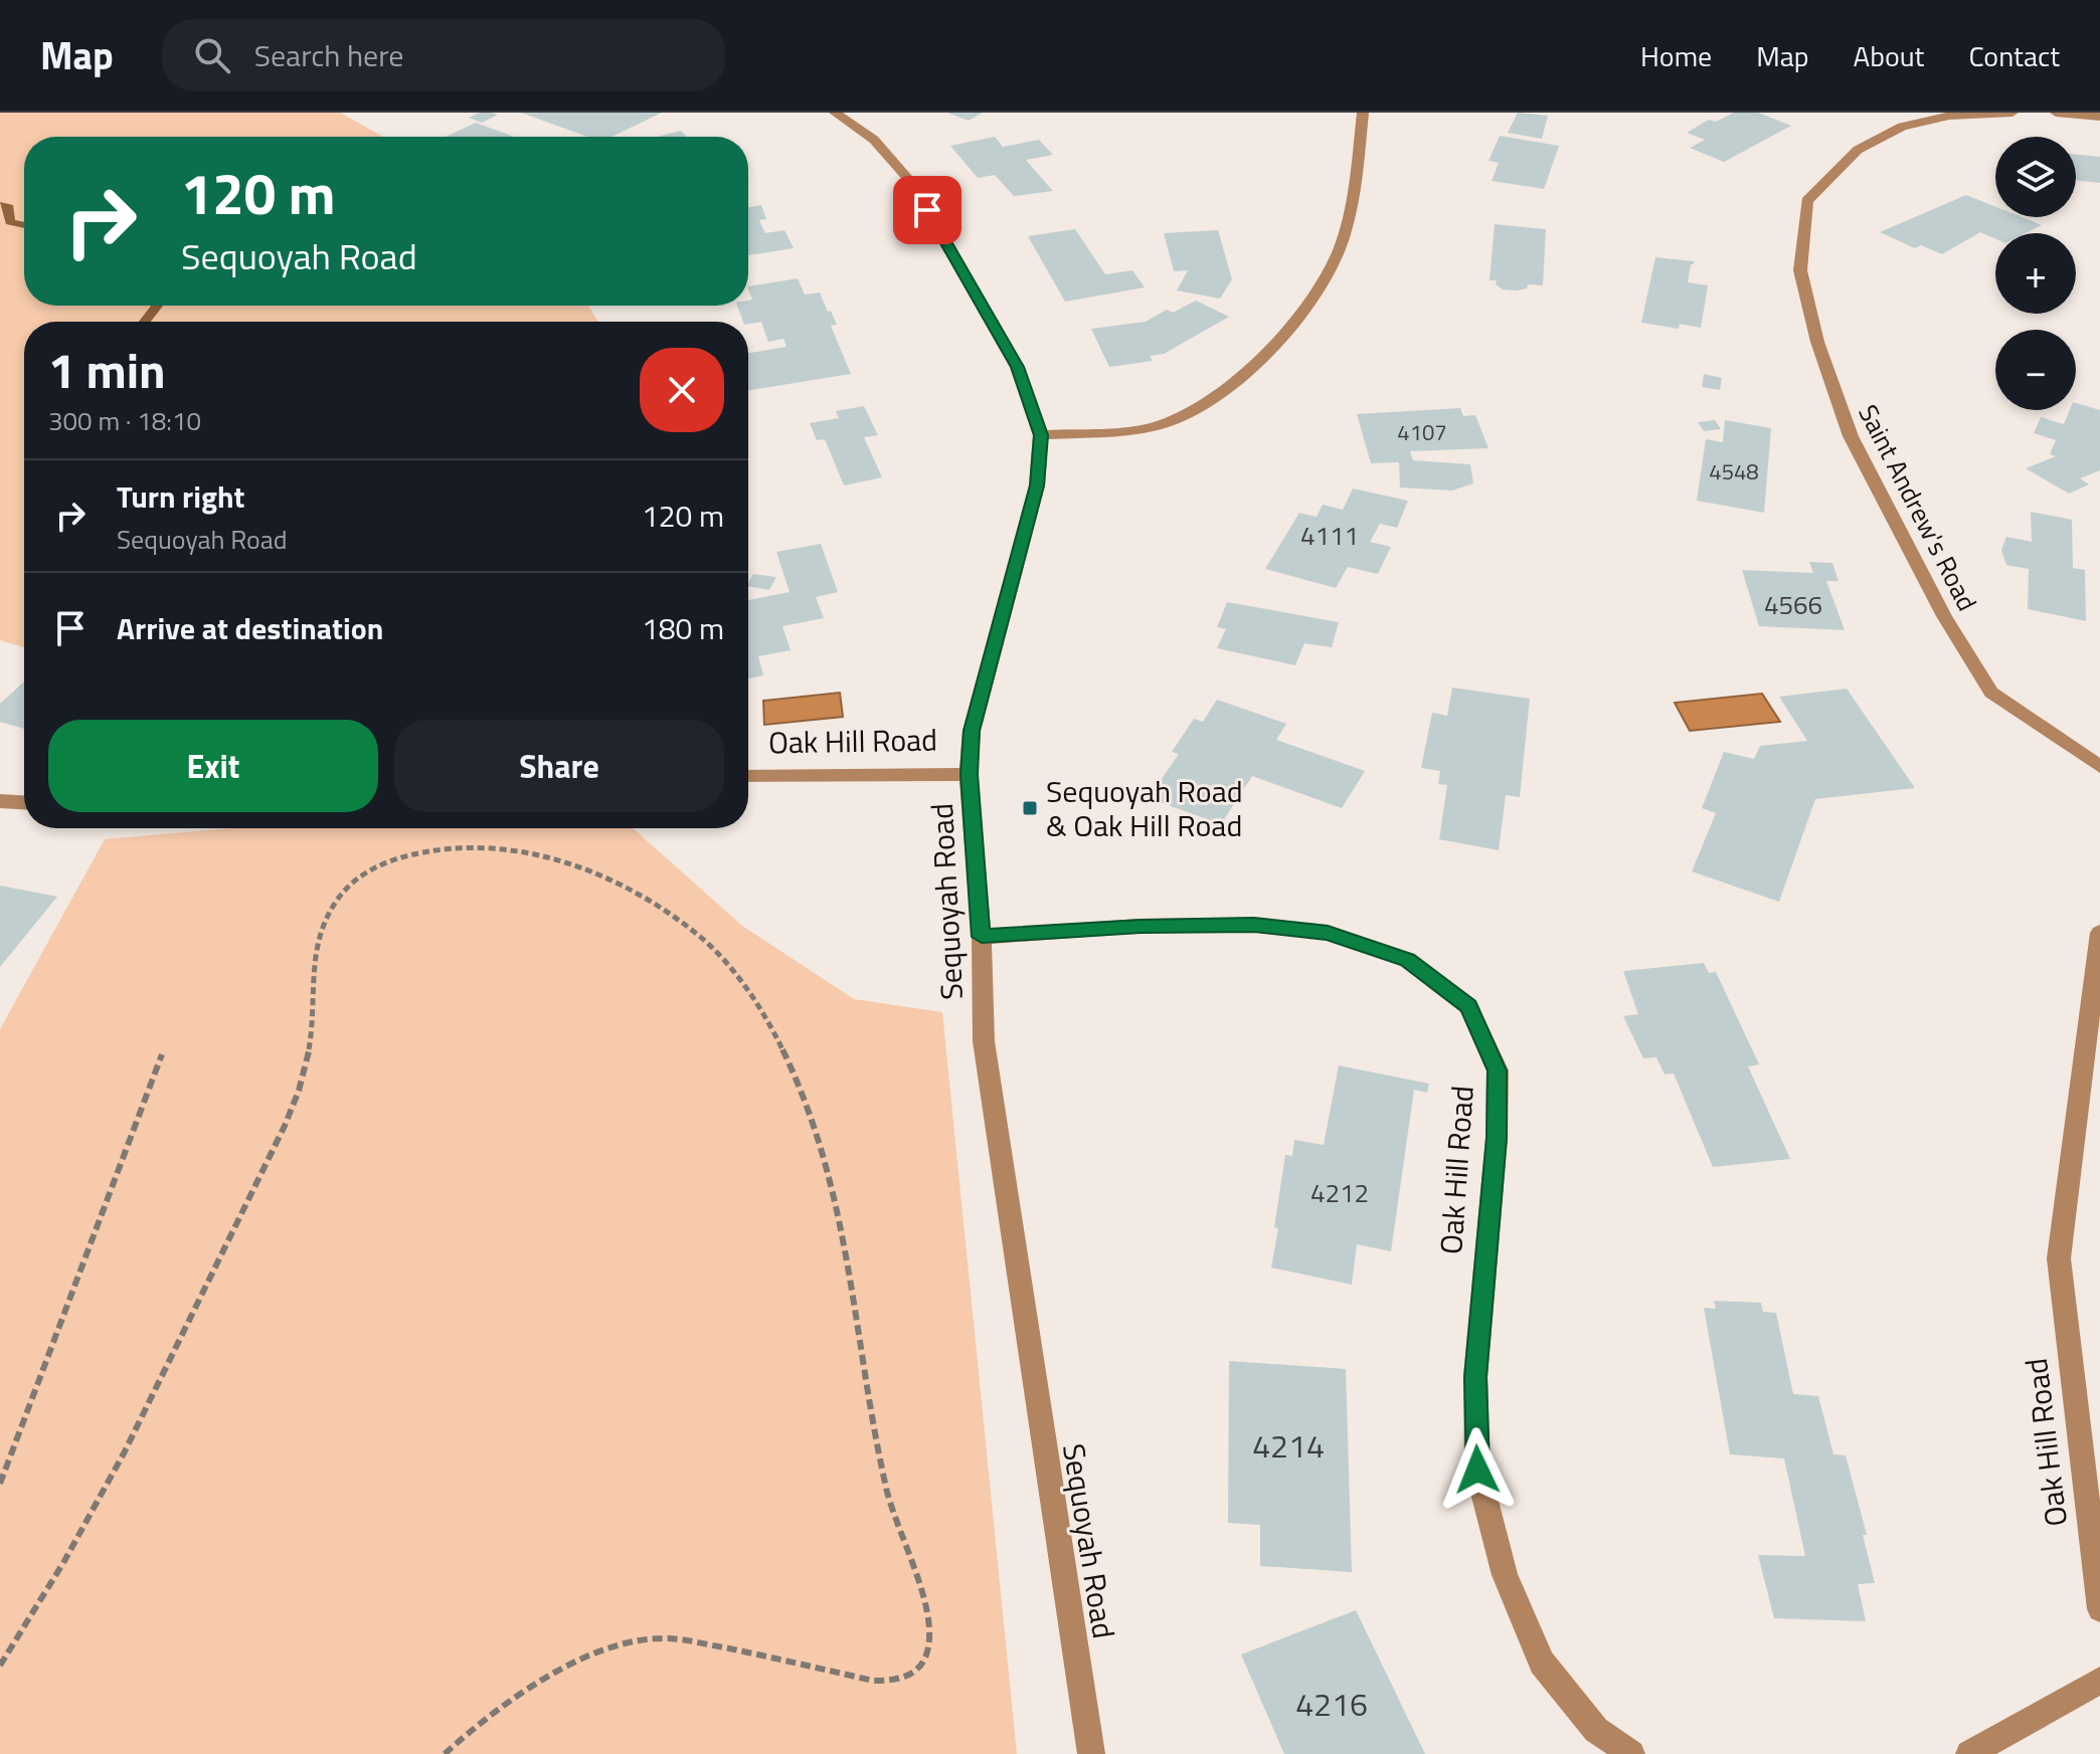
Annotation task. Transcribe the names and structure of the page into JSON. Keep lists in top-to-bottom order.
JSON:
{
  "streets": {
    "street": ["Saint Andrew's Road", "Oak Hill Road", "Sequoyah Road"]
  },
  "crossings": [
    ["Oak Hill Road", "Sequoyah Road"]
  ],
  "places": {
    "transit": ["Sequoyah Road & Oak Hill Road"]
  },
  "house_numbers": [
    "4107",
    "4548",
    "4111",
    "4566",
    "4212",
    "4214",
    "4216"
  ],
  "page": {
    "header": "Map",
    "search": "Search here",
    "nav": [
      "Home",
      "Map",
      "About",
      "Contact"
    ],
    "map_buttons": ["+", "−"],
    "turn": ["120 m", "Sequoyah Road"],
    "heading": ["1 min", "300 m · 18:10"],
    "list": [
      {
        "name": "Turn right",
        "note": "Sequoyah Road",
        "value": "120 m"
      },
      {
        "name": "Arrive at destination",
        "value": "180 m"
      }
    ],
    "buttons": ["Exit", "Share"]
  }
}
